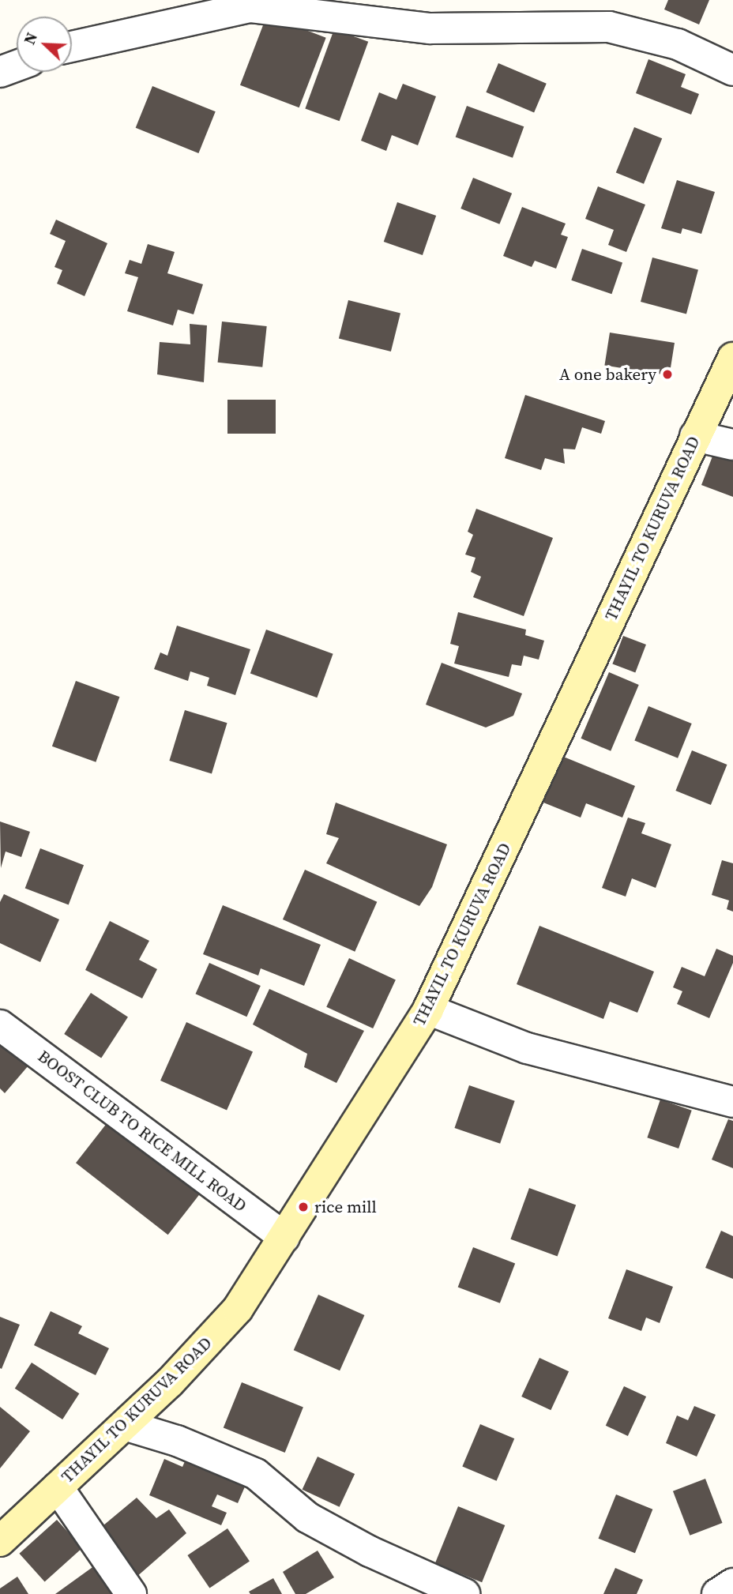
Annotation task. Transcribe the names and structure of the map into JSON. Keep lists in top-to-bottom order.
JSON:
{
  "streets": {
    "main road": ["THAYIL TO KURUVA ROAD"],
    "street": ["BOOST CLUB TO RICE MILL ROAD"]
  },
  "crossings": [
    ["THAYIL TO KURUVA ROAD", "BOOST CLUB TO RICE MILL ROAD"]
  ],
  "places": ["A one bakery", "rice mill"],
  "north": "top left"
}
